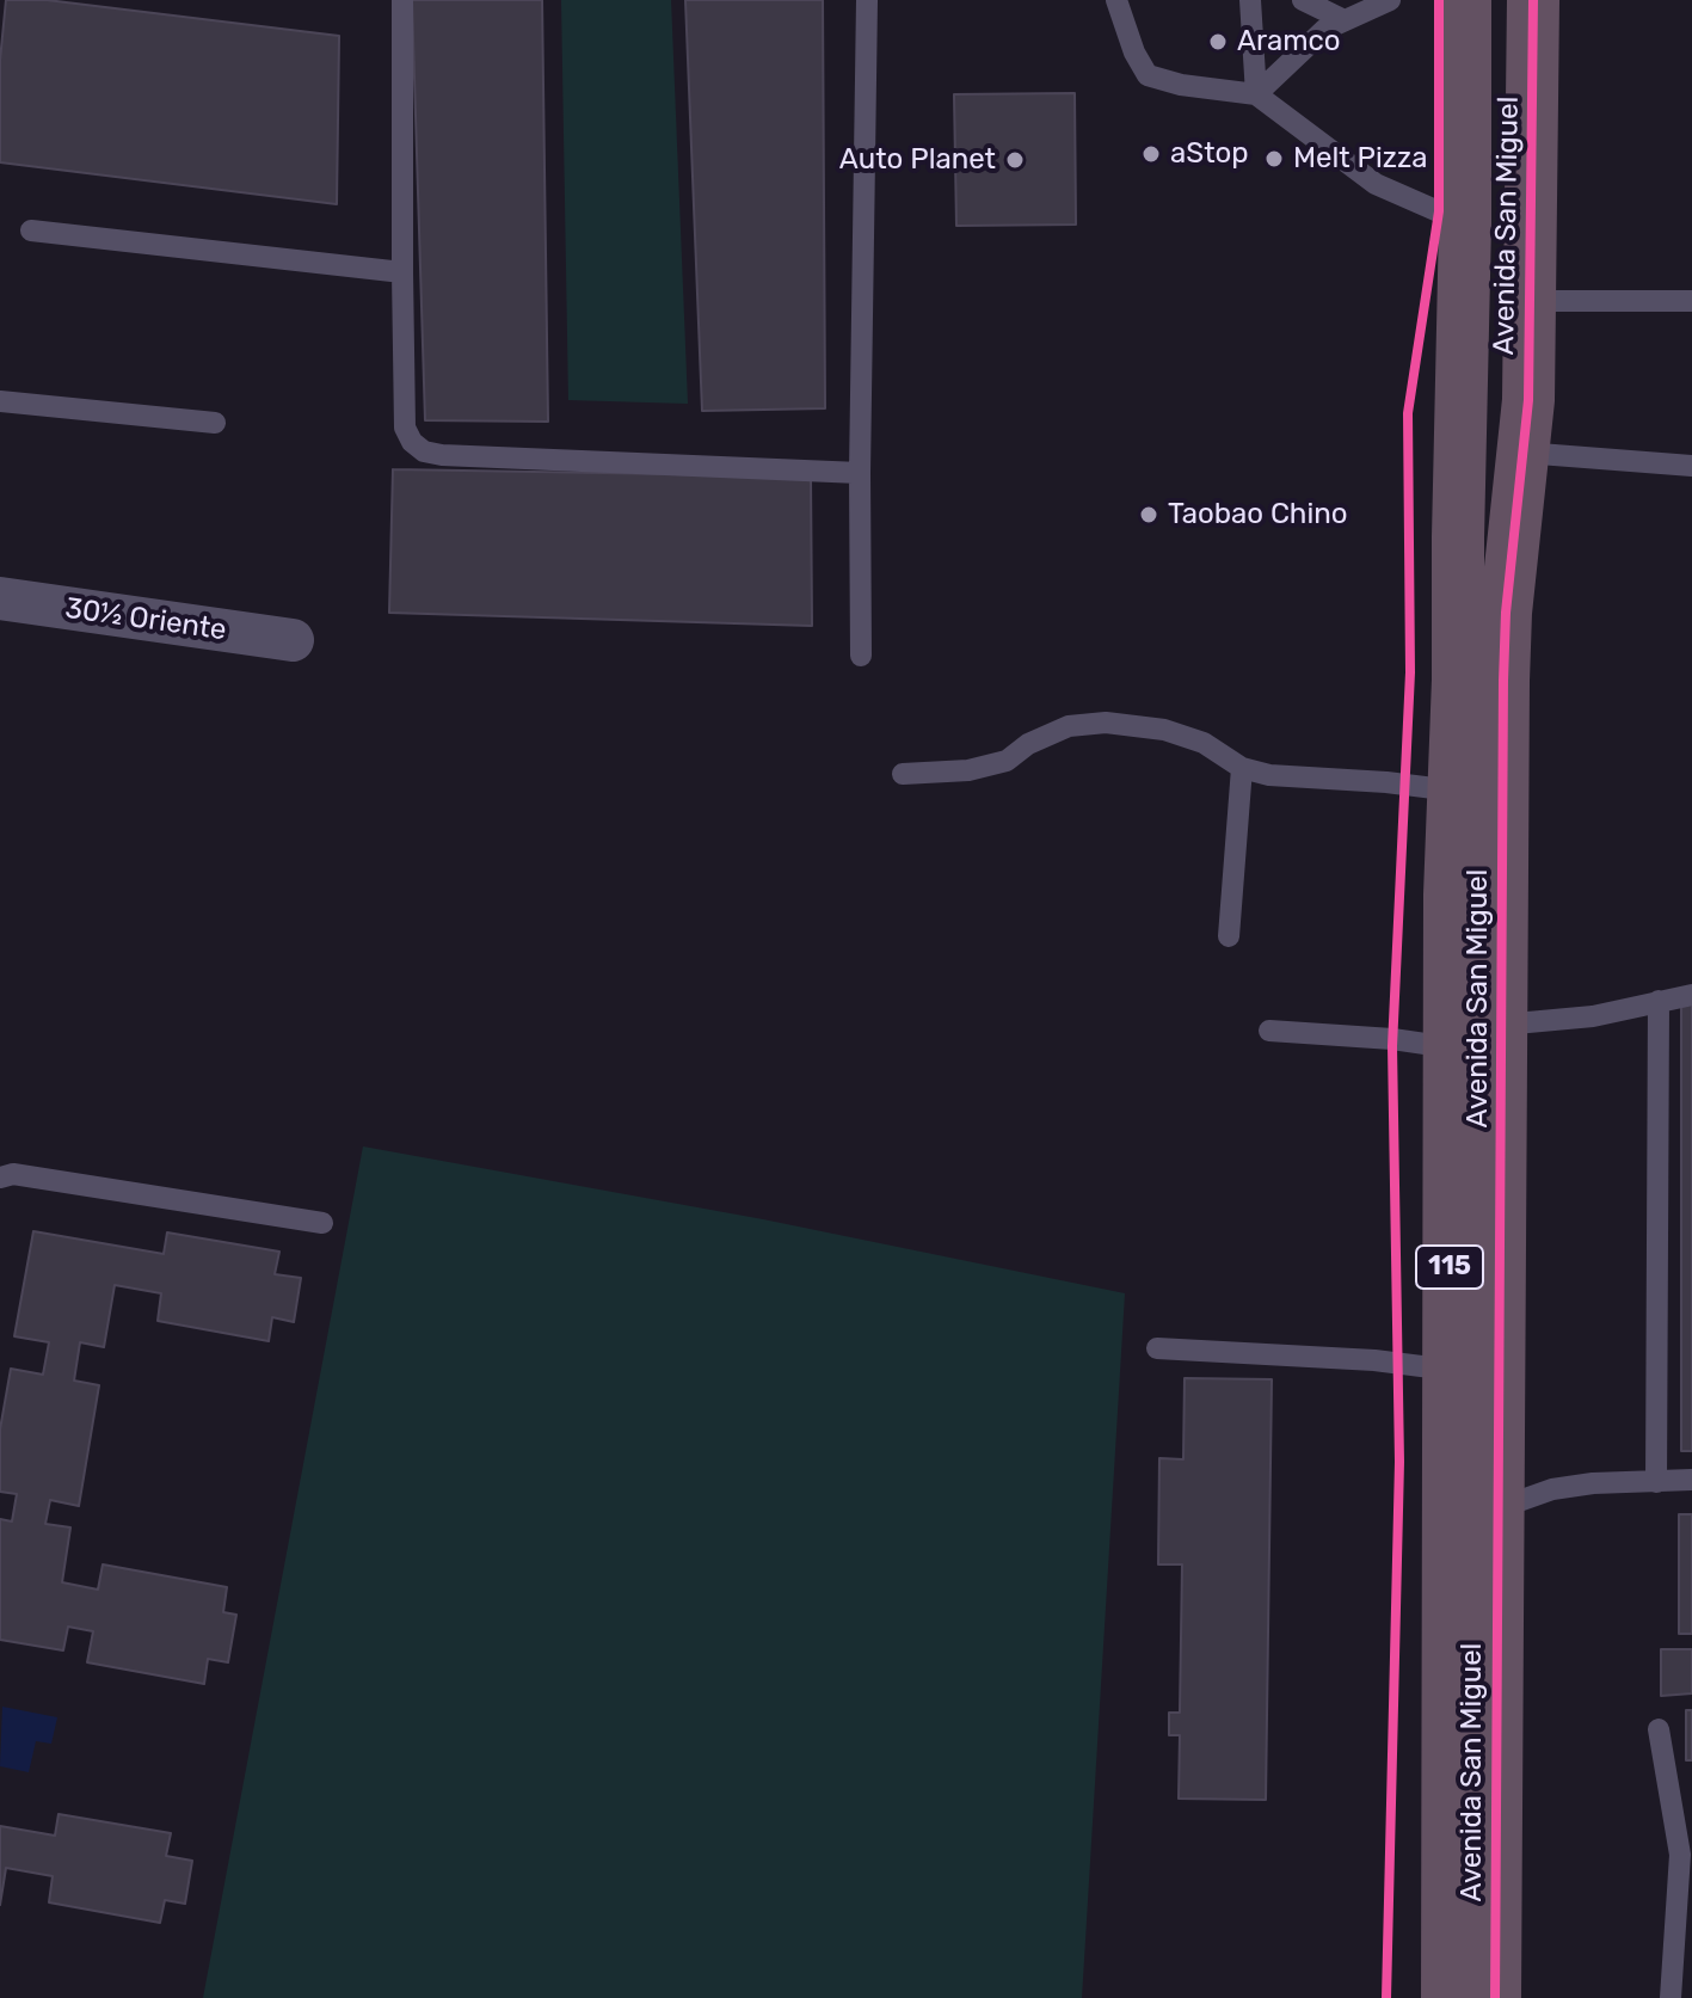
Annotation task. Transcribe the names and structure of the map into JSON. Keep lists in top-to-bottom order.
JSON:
{
  "streets": {
    "highway": ["Avenida San Miguel", "115"],
    "street": ["30½ Oriente"]
  },
  "places": [
    "Aramco",
    "aStop",
    "Melt Pizza",
    "Auto Planet",
    "Taobao Chino"
  ]
}
